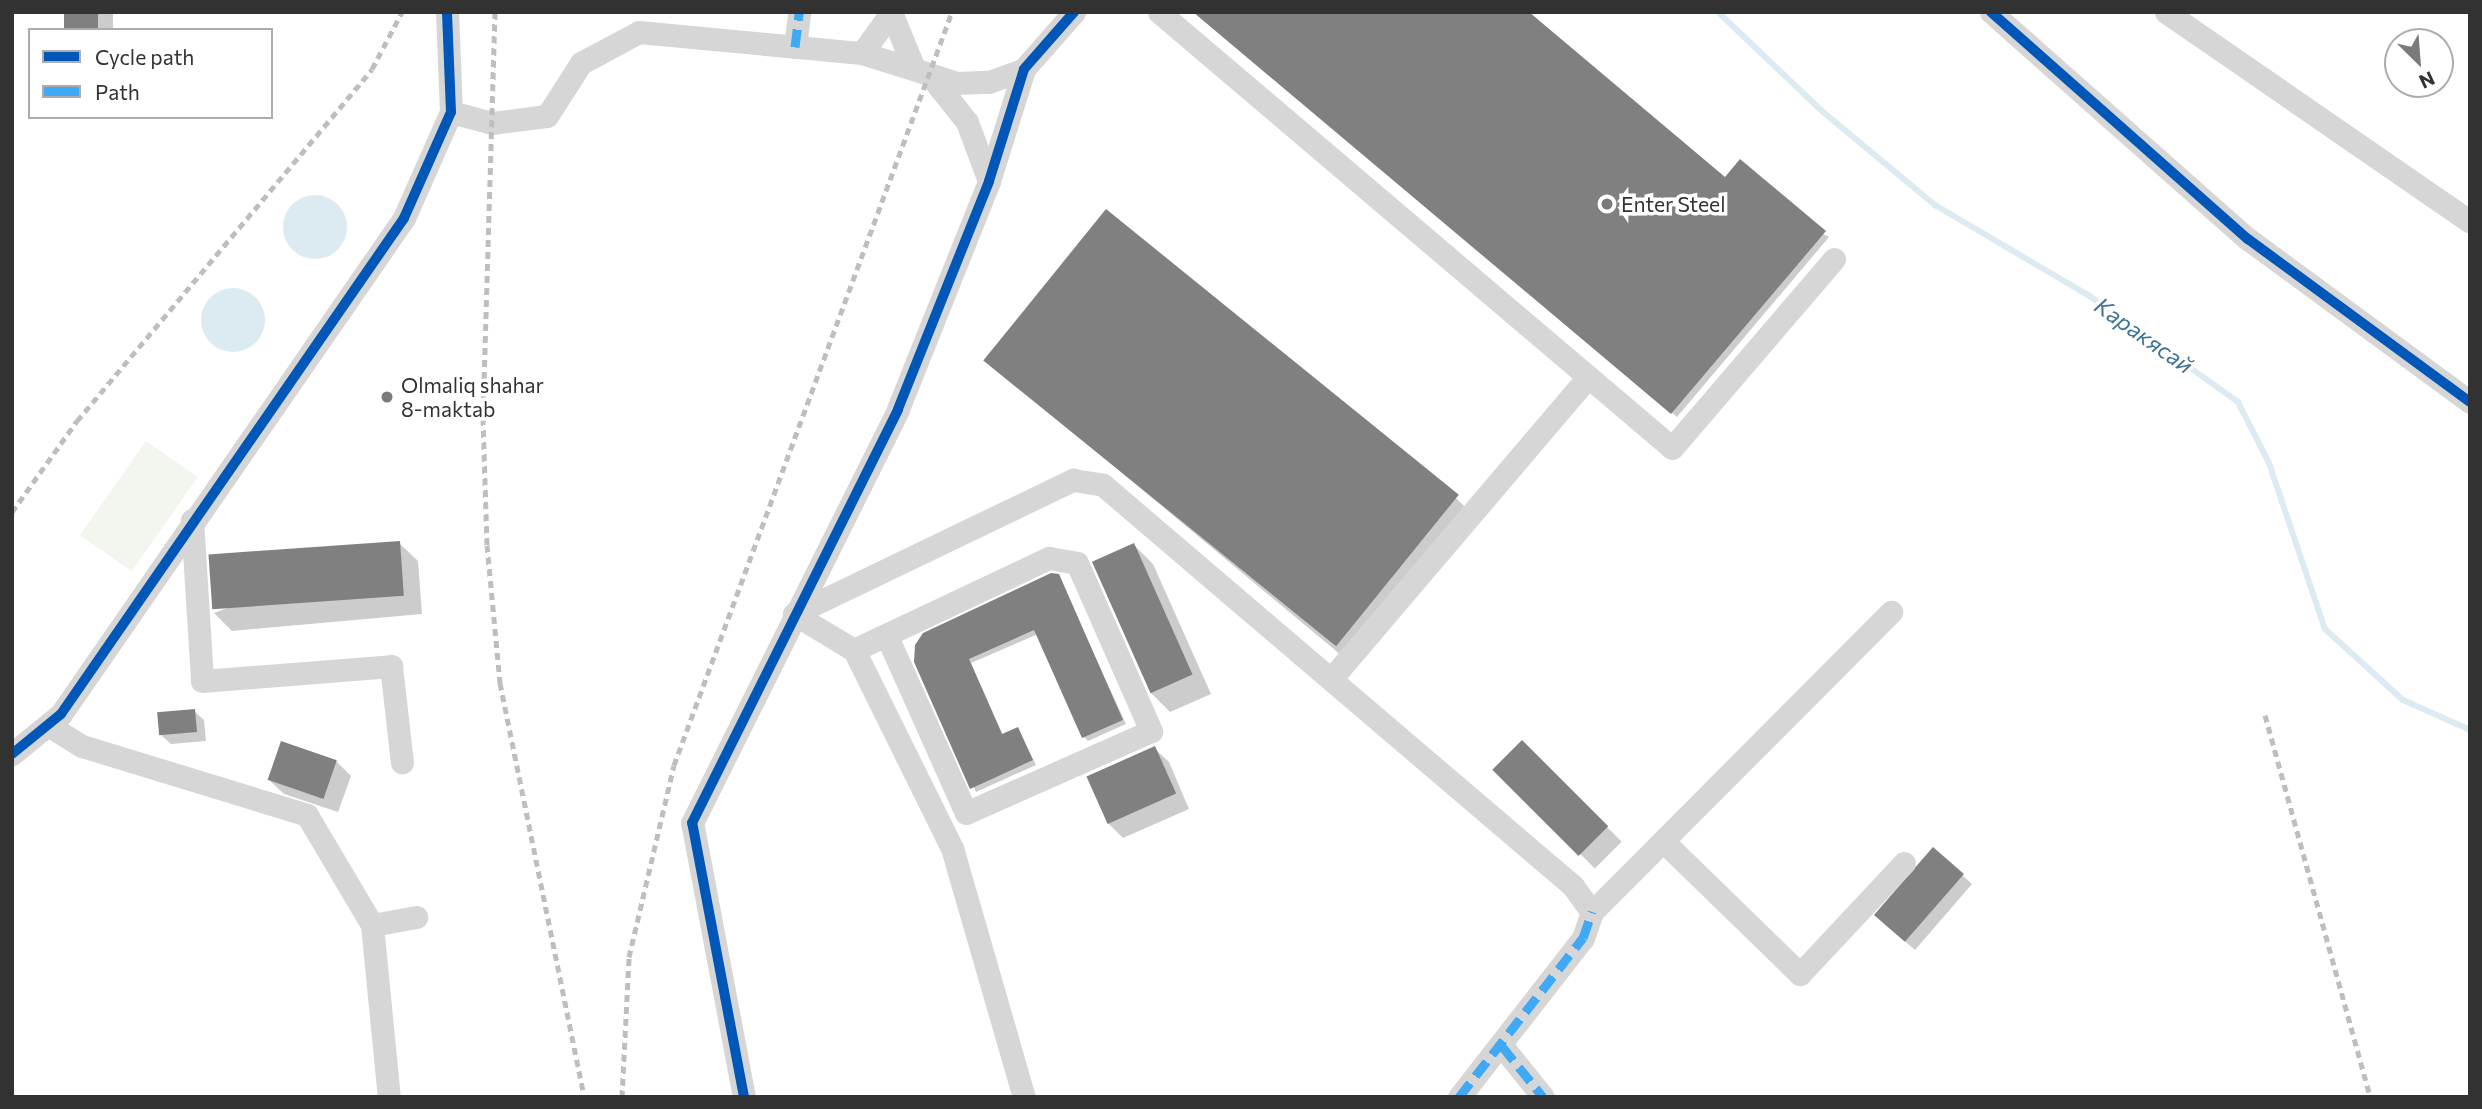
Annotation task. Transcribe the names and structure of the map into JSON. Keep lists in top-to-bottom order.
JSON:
{
  "water": ["Каракясай"],
  "places": ["Enter Steel", "Olmaliq shahar 8-maktab"],
  "legend": ["Cycle path", "Path"],
  "north": "bottom right"
}
